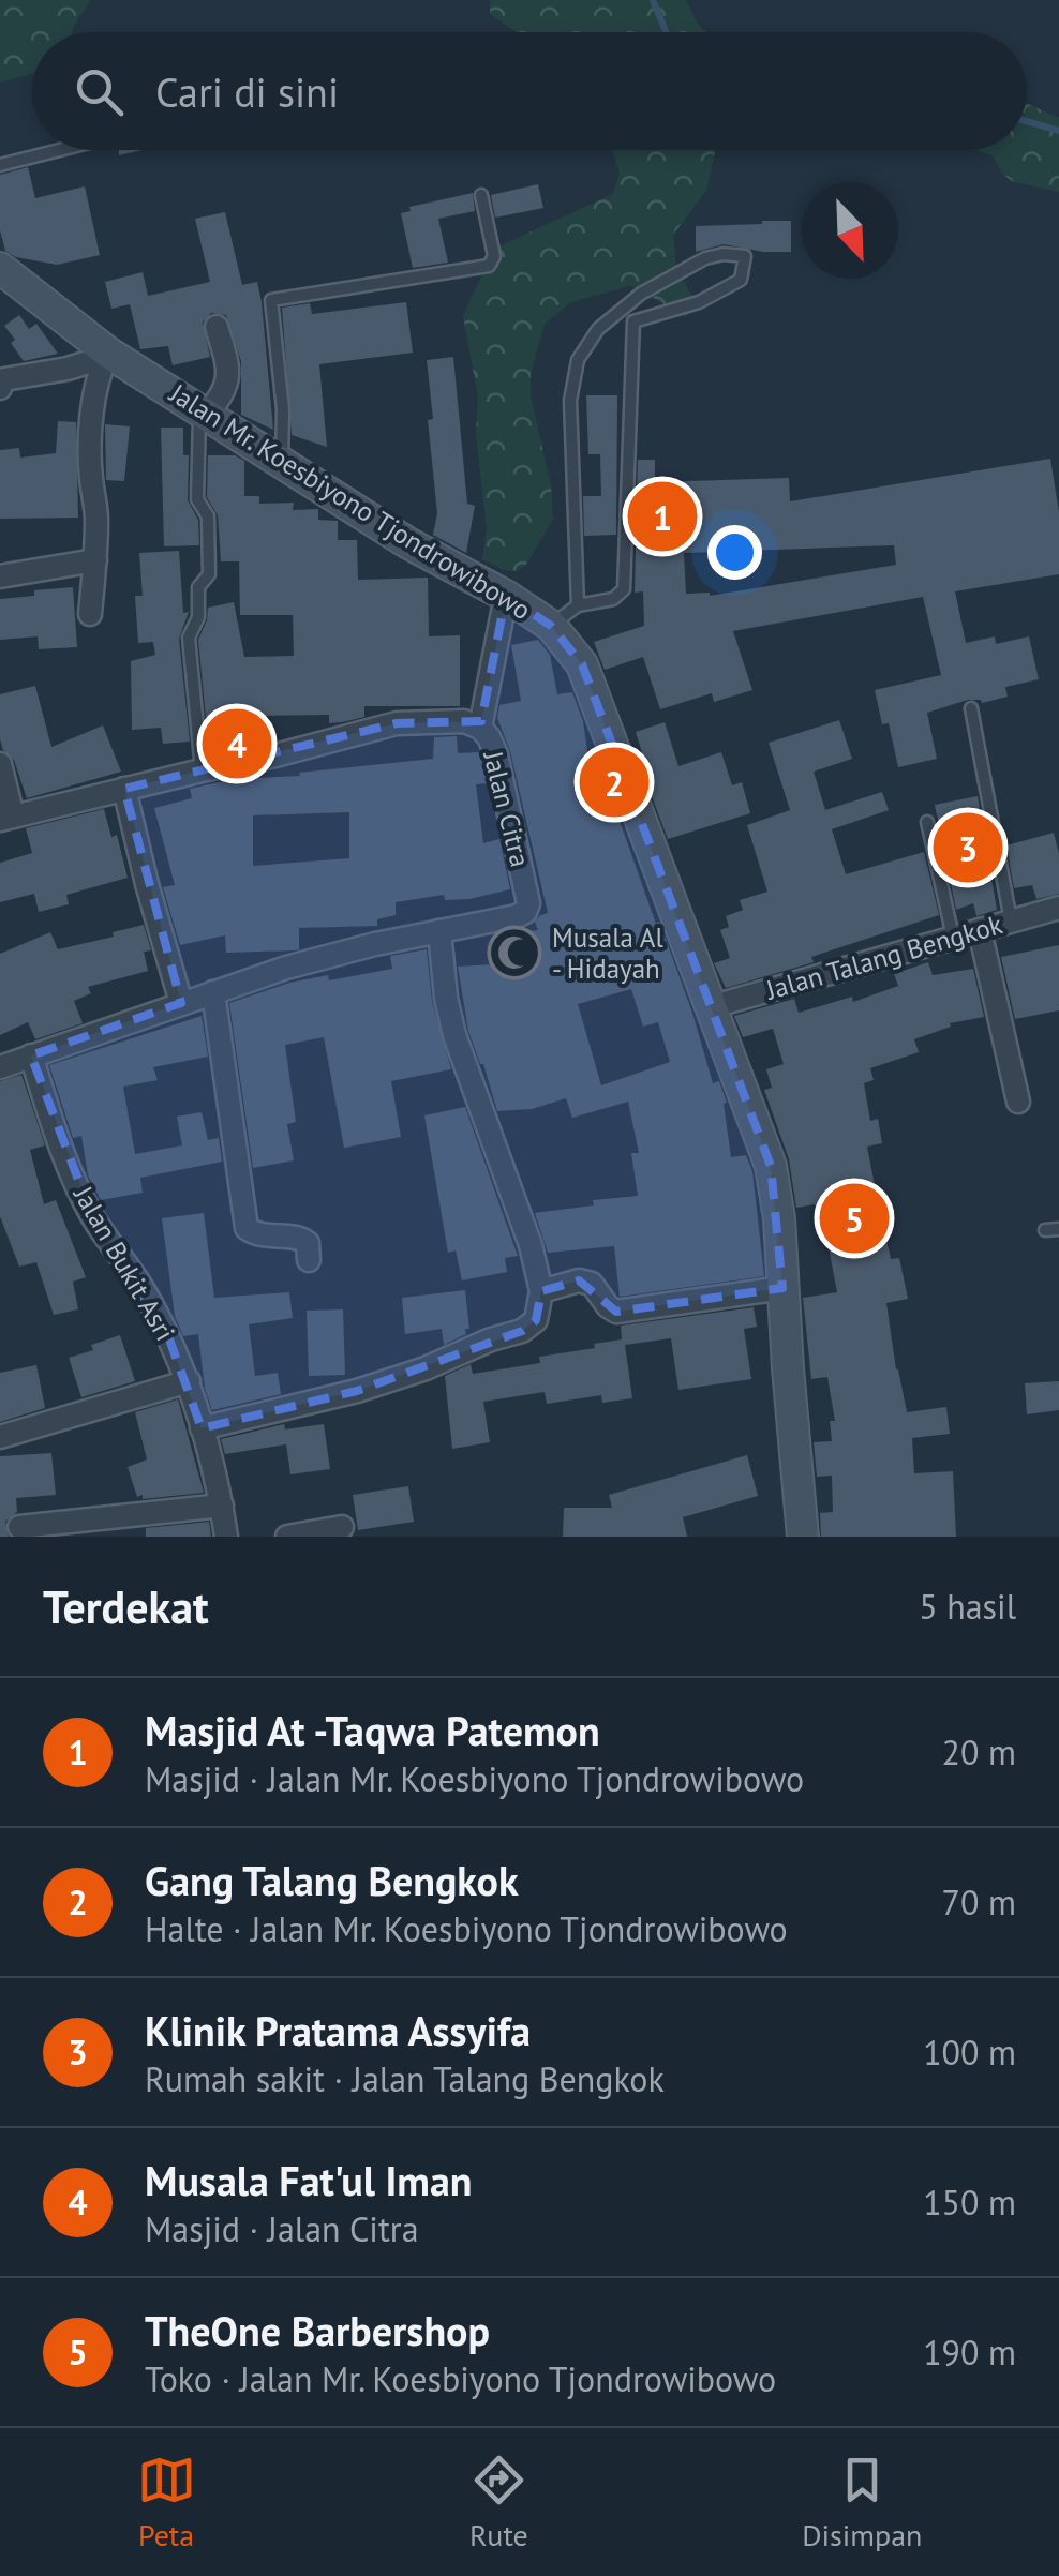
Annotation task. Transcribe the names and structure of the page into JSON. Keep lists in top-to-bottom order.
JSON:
{
  "streets": {
    "main road": ["Jalan Mr. Koesbiyono Tjondrowibowo"],
    "street": ["Jalan Citra", "Jalan Talang Bengkok", "Jalan Bukit Asri"]
  },
  "crossings": [
    ["Jalan Mr. Koesbiyono Tjondrowibowo", "Jalan Talang Bengkok"]
  ],
  "places": {
    "mosque": ["Musala Al - Hidayah"]
  },
  "north": "bottom right",
  "page": {
    "search": "Cari di sini",
    "pins": [
      "1",
      "4",
      "2",
      "3",
      "5"
    ],
    "heading": ["Terdekat", "5 hasil"],
    "list": [
      {
        "mark": "1",
        "name": "Masjid At -Taqwa Patemon",
        "note": "Masjid · Jalan Mr. Koesbiyono Tjondrowibowo",
        "value": "20 m"
      },
      {
        "mark": "2",
        "name": "Gang Talang Bengkok",
        "note": "Halte · Jalan Mr. Koesbiyono Tjondrowibowo",
        "value": "70 m"
      },
      {
        "mark": "3",
        "name": "Klinik Pratama Assyifa",
        "note": "Rumah sakit · Jalan Talang Bengkok",
        "value": "100 m"
      },
      {
        "mark": "4",
        "name": "Musala Fat'ul Iman",
        "note": "Masjid · Jalan Citra",
        "value": "150 m"
      },
      {
        "mark": "5",
        "name": "TheOne Barbershop",
        "note": "Toko · Jalan Mr. Koesbiyono Tjondrowibowo",
        "value": "190 m"
      }
    ],
    "nav": ["Peta", "Rute", "Disimpan"]
  }
}
